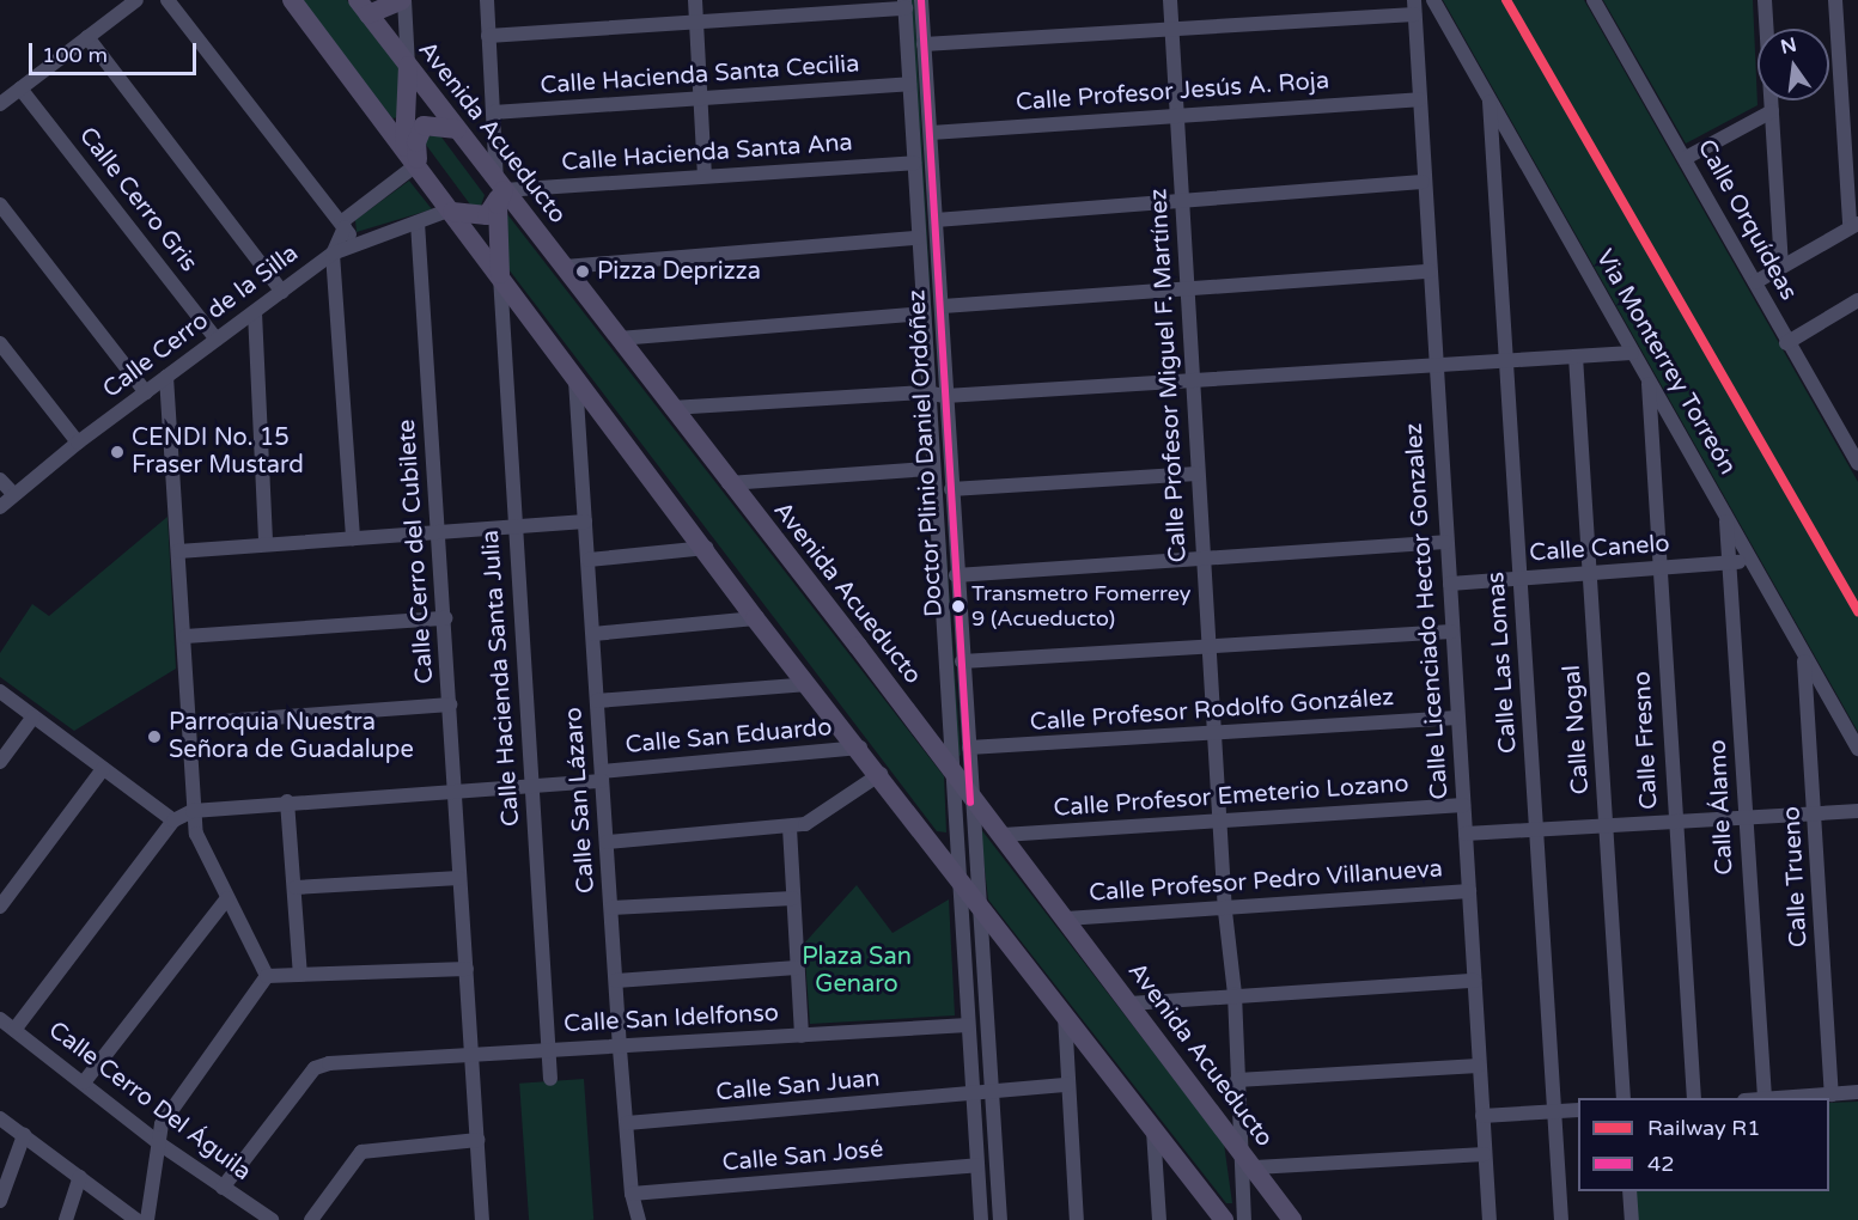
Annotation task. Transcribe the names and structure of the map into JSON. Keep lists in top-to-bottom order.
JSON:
{
  "streets": {
    "main road": ["Avenida Acueducto"],
    "street": [
      "Calle Hacienda Santa Cecilia",
      "Calle Profesor Jesús A. Roja",
      "Calle Hacienda Santa Ana",
      "Calle Cerro Gris",
      "Calle Orquídeas",
      "Calle Cerro de la Silla",
      "Via Monterrey Torreón",
      "Calle Profesor Miguel F. Martínez",
      "Doctor Plinio Daniel Ordóñez",
      "Calle Canelo",
      "Calle Cerro del Cubilete",
      "Calle Licenciado Hector Gonzalez",
      "Calle Las Lomas",
      "Calle Hacienda Santa Julia",
      "Calle Profesor Rodolfo González",
      "Calle Nogal",
      "Calle San Eduardo",
      "Calle Fresno",
      "Calle Profesor Emeterio Lozano",
      "Calle San Lázaro",
      "Calle Álamo",
      "Calle Trueno",
      "Calle Profesor Pedro Villanueva",
      "Calle San Idelfonso",
      "Calle San Juan",
      "Calle Cerro Del Águila",
      "Calle San José"
    ]
  },
  "crossings": [
    ["Calle Hacienda Santa Cecilia", "Doctor Plinio Daniel Ordóñez"],
    ["Calle Profesor Jesús A. Roja", "Calle Profesor Miguel F. Martínez"],
    ["Calle Profesor Jesús A. Roja", "Doctor Plinio Daniel Ordóñez"],
    ["Calle Profesor Jesús A. Roja", "Calle Licenciado Hector Gonzalez"],
    ["Avenida Acueducto", "Calle Hacienda Santa Ana"],
    ["Avenida Acueducto", "Calle Profesor Miguel F. Martínez"],
    ["Avenida Acueducto", "Doctor Plinio Daniel Ordóñez"],
    ["Avenida Acueducto", "Calle Profesor Emeterio Lozano"],
    ["Avenida Acueducto", "Calle Profesor Pedro Villanueva"],
    ["Calle Hacienda Santa Ana", "Doctor Plinio Daniel Ordóñez"],
    ["Calle Cerro Gris", "Calle Cerro de la Silla"],
    ["Calle Cerro de la Silla", "Calle Cerro del Cubilete"],
    ["Via Monterrey Torreón", "Calle Canelo"],
    ["Via Monterrey Torreón", "Calle Las Lomas"],
    ["Via Monterrey Torreón", "Calle Fresno"],
    ["Via Monterrey Torreón", "Calle Álamo"],
    ["Via Monterrey Torreón", "Calle Trueno"],
    ["Calle Profesor Miguel F. Martínez", "Calle Profesor Rodolfo González"],
    ["Calle Profesor Miguel F. Martínez", "Calle Profesor Emeterio Lozano"],
    ["Calle Profesor Miguel F. Martínez", "Calle Profesor Pedro Villanueva"],
    ["Doctor Plinio Daniel Ordóñez", "Calle Profesor Rodolfo González"],
    ["Doctor Plinio Daniel Ordóñez", "Calle San Idelfonso"],
    ["Doctor Plinio Daniel Ordóñez", "Calle San Juan"],
    ["Doctor Plinio Daniel Ordóñez", "Calle San José"],
    ["Calle Canelo", "Calle Licenciado Hector Gonzalez"],
    ["Calle Canelo", "Calle Las Lomas"],
    ["Calle Canelo", "Calle Nogal"],
    ["Calle Canelo", "Calle Fresno"],
    ["Calle Canelo", "Calle Álamo"],
    ["Calle Cerro del Cubilete", "Calle San Eduardo"],
    ["Calle Cerro del Cubilete", "Calle San Idelfonso"],
    ["Calle Licenciado Hector Gonzalez", "Calle Profesor Rodolfo González"],
    ["Calle Licenciado Hector Gonzalez", "Calle Profesor Emeterio Lozano"],
    ["Calle Licenciado Hector Gonzalez", "Calle Profesor Pedro Villanueva"],
    ["Calle Hacienda Santa Julia", "Calle San Eduardo"],
    ["Calle Hacienda Santa Julia", "Calle San Idelfonso"],
    ["Calle San Eduardo", "Calle San Lázaro"],
    ["Calle San Lázaro", "Calle San Idelfonso"],
    ["Calle San Lázaro", "Calle San Juan"],
    ["Calle San Lázaro", "Calle San José"],
    ["Calle San Idelfonso", "Calle Cerro Del Águila"]
  ],
  "parks": ["Plaza San Genaro"],
  "places": [
    "Pizza Deprizza",
    "CENDI No. 15 Fraser Mustard",
    "Transmetro Fomerrey 9 (Acueducto)",
    "Parroquia Nuestra Señora de Guadalupe"
  ],
  "lines": ["rail line R1", "transit line 42"],
  "legend": ["Railway R1", "42"],
  "scale_bar": "100 m",
  "north": "top"
}
